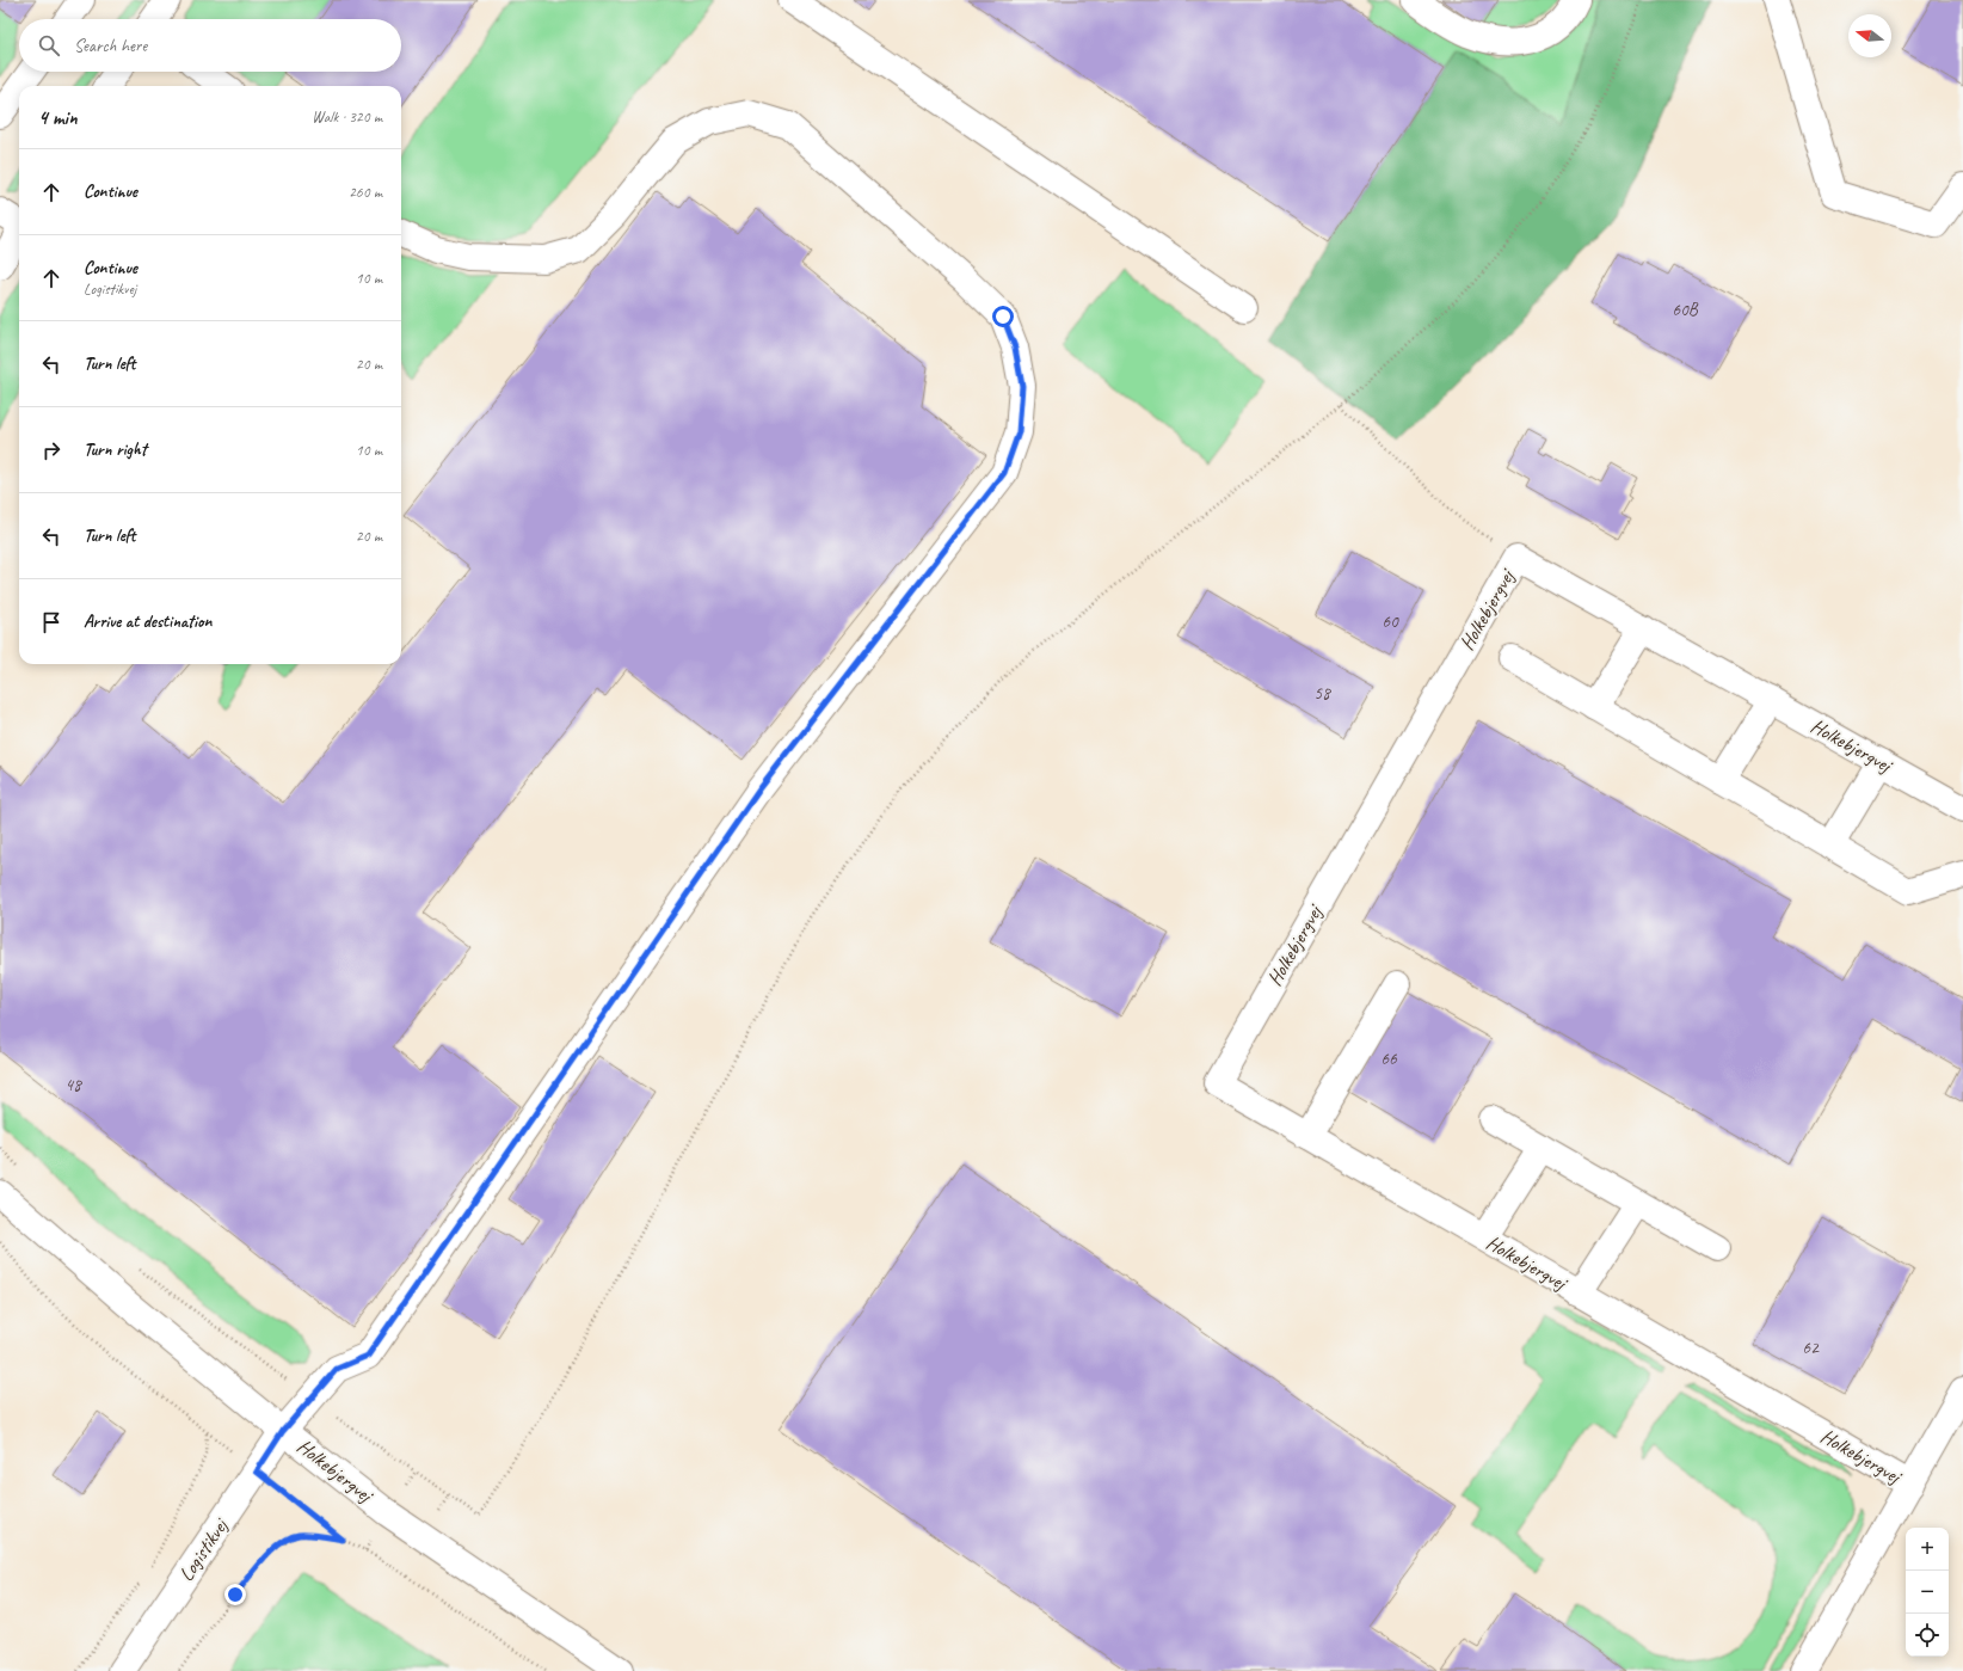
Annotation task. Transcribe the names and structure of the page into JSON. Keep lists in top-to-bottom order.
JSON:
{
  "streets": {
    "street": ["Holkebjergvej", "Logistikvej"]
  },
  "crossings": [
    ["Holkebjergvej", "Logistikvej"]
  ],
  "house_numbers": [
    "60B",
    "60",
    "58",
    "66",
    "48",
    "62"
  ],
  "north": "left",
  "page": {
    "search": "Search here",
    "heading": ["4 min", "Walk · 320 m"],
    "list": [
      ["Continue", "260 m"],
      ["Continue", "Logistikvej", "10 m"],
      ["Turn left", "20 m"],
      ["Turn right", "10 m"],
      ["Turn left", "20 m"],
      "Arrive at destination"
    ],
    "map_buttons": ["+", "−"]
  }
}
